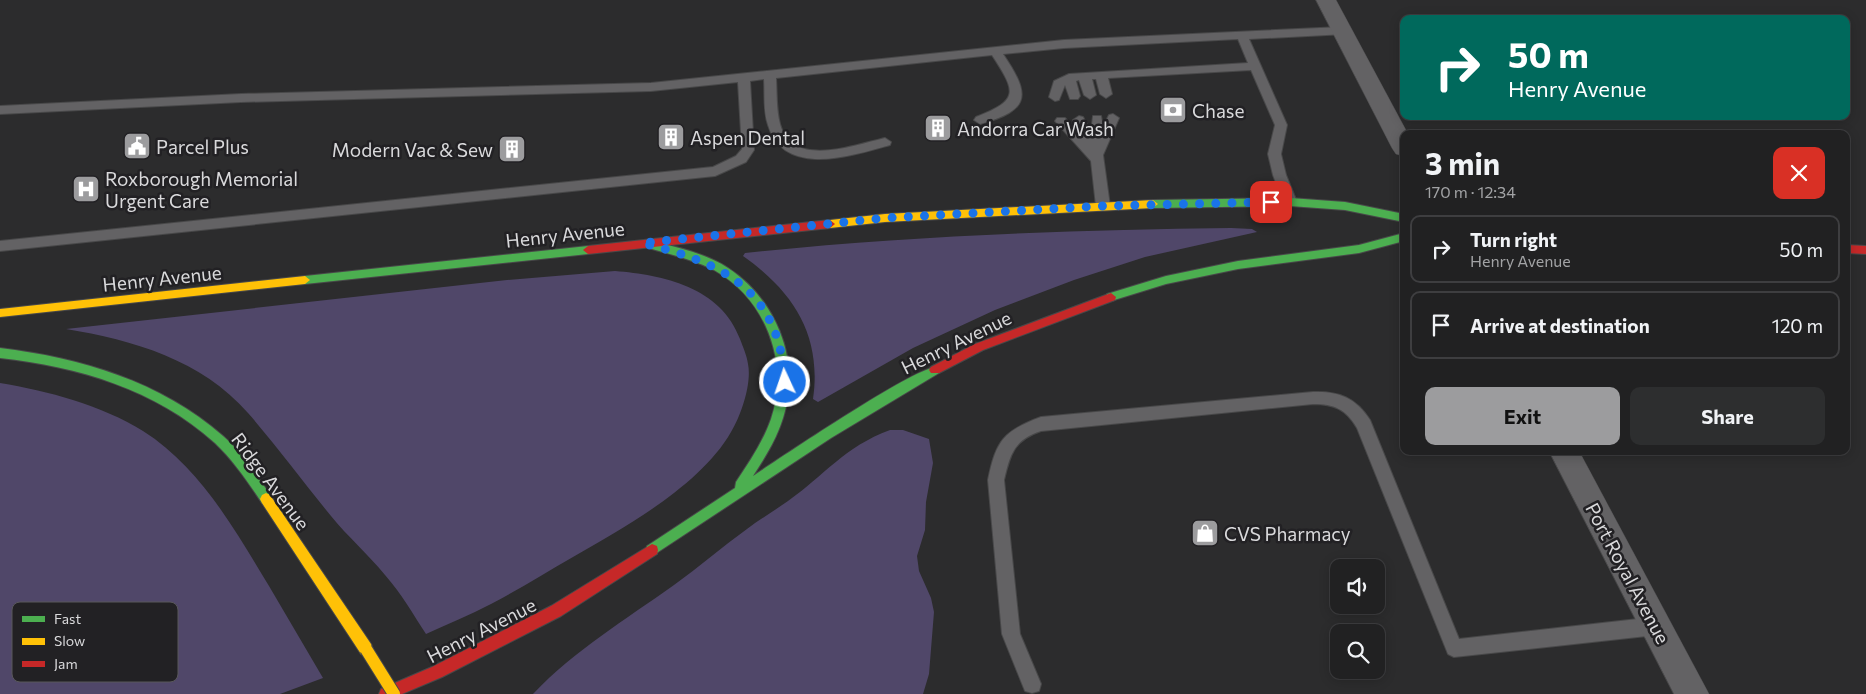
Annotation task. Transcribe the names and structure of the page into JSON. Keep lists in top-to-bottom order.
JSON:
{
  "streets": {
    "main road": ["Henry Avenue", "Ridge Avenue"],
    "street": ["Port Royal Avenue"]
  },
  "places": {
    "bank": ["Chase"],
    "building": ["Andorra Car Wash", "Aspen Dental", "Modern Vac & Sew"],
    "public building": ["Parcel Plus"],
    "hospital": ["Roxborough Memorial Urgent Care"],
    "shop": ["CVS Pharmacy"]
  },
  "legend": ["Fast", "Slow", "Jam"],
  "page": {
    "turn": ["50 m", "Henry Avenue"],
    "heading": ["3 min", "170 m · 12:34"],
    "list": [
      {
        "name": "Turn right",
        "note": "Henry Avenue",
        "value": "50 m"
      },
      {
        "name": "Arrive at destination",
        "value": "120 m"
      }
    ],
    "buttons": ["Exit", "Share"]
  }
}
